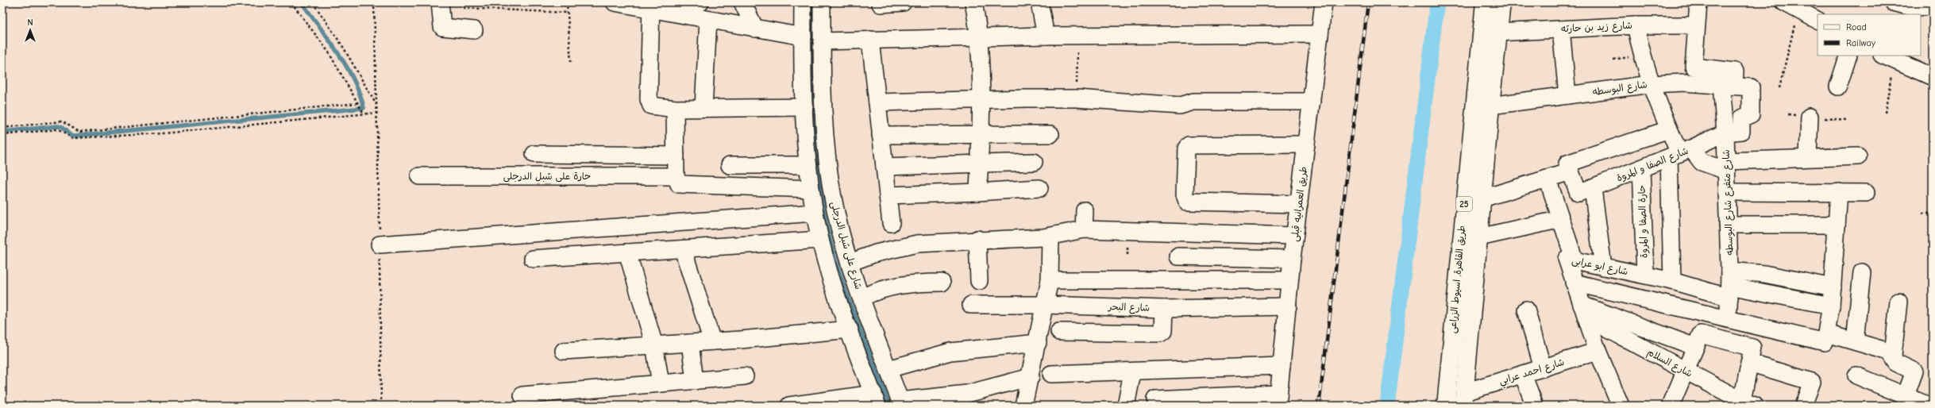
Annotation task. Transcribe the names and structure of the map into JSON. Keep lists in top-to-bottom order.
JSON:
{
  "streets": {
    "highway": ["25", "طريق القاهرة, اسيوط الزراعى"],
    "street": [
      "شارع زيد بن حارثه",
      "شارع البوسطه",
      "شارع الصفا و المروة",
      "حارة على شبل الدرجلى",
      "شارع متفرع شارع البوسطه",
      "طريق العمرانيه قبلى",
      "حارة الصفا و المروة",
      "شارع على شبل الدرجلى",
      "شارع ابو عرابى",
      "شارع البحر",
      "شارع السلام",
      "شارع احمد عرابي"
    ]
  },
  "crossings": [
    ["شارع زيد بن حارثه", "طريق القاهرة, اسيوط الزراعى"],
    ["شارع البوسطه", "شارع متفرع شارع البوسطه"],
    ["شارع البوسطه", "طريق القاهرة, اسيوط الزراعى"],
    ["شارع الصفا و المروة", "شارع متفرع شارع البوسطه"],
    ["شارع الصفا و المروة", "حارة الصفا و المروة"],
    ["شارع متفرع شارع البوسطه", "شارع ابو عرابى"],
    ["طريق العمرانيه قبلى", "شارع البحر"],
    ["حارة الصفا و المروة", "شارع ابو عرابى"],
    ["شارع ابو عرابى", "شارع السلام"],
    ["شارع ابو عرابى", "شارع احمد عرابي"],
    ["طريق القاهرة, اسيوط الزراعى", "شارع احمد عرابي"]
  ],
  "legend": ["Road", "Railway"],
  "north": "top"
}
